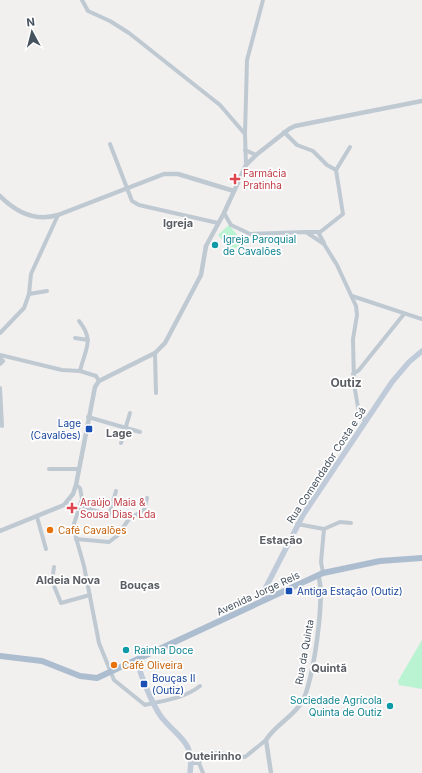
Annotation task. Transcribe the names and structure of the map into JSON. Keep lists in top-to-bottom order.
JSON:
{
  "streets": {
    "main road": ["Rua Comendador Costa e Sá", "Avenida Jorge Reis"],
    "street": ["Rua da Quinta"]
  },
  "crossings": [
    ["Rua Comendador Costa e Sá", "Avenida Jorge Reis"],
    ["Avenida Jorge Reis", "Rua da Quinta"]
  ],
  "districts": [
    "Igreja",
    "Outiz",
    "Lage",
    "Estação",
    "Aldeia Nova",
    "Bouças",
    "Quintã",
    "Outeirinho"
  ],
  "places": {
    "health": ["Farmácia Pratinha", "Araújo Maia & Sousa Dias, Lda"],
    "other": [
      "Igreja Paroquial de Cavalões",
      "Café Cavalões",
      "Rainha Doce",
      "Café Oliveira",
      "Sociedade Agrícola Quinta de Outiz"
    ],
    "transit": ["Lage (Cavalões)", "Antiga Estação (Outiz)", "Bouças II (Outiz)"]
  },
  "north": "top"
}
